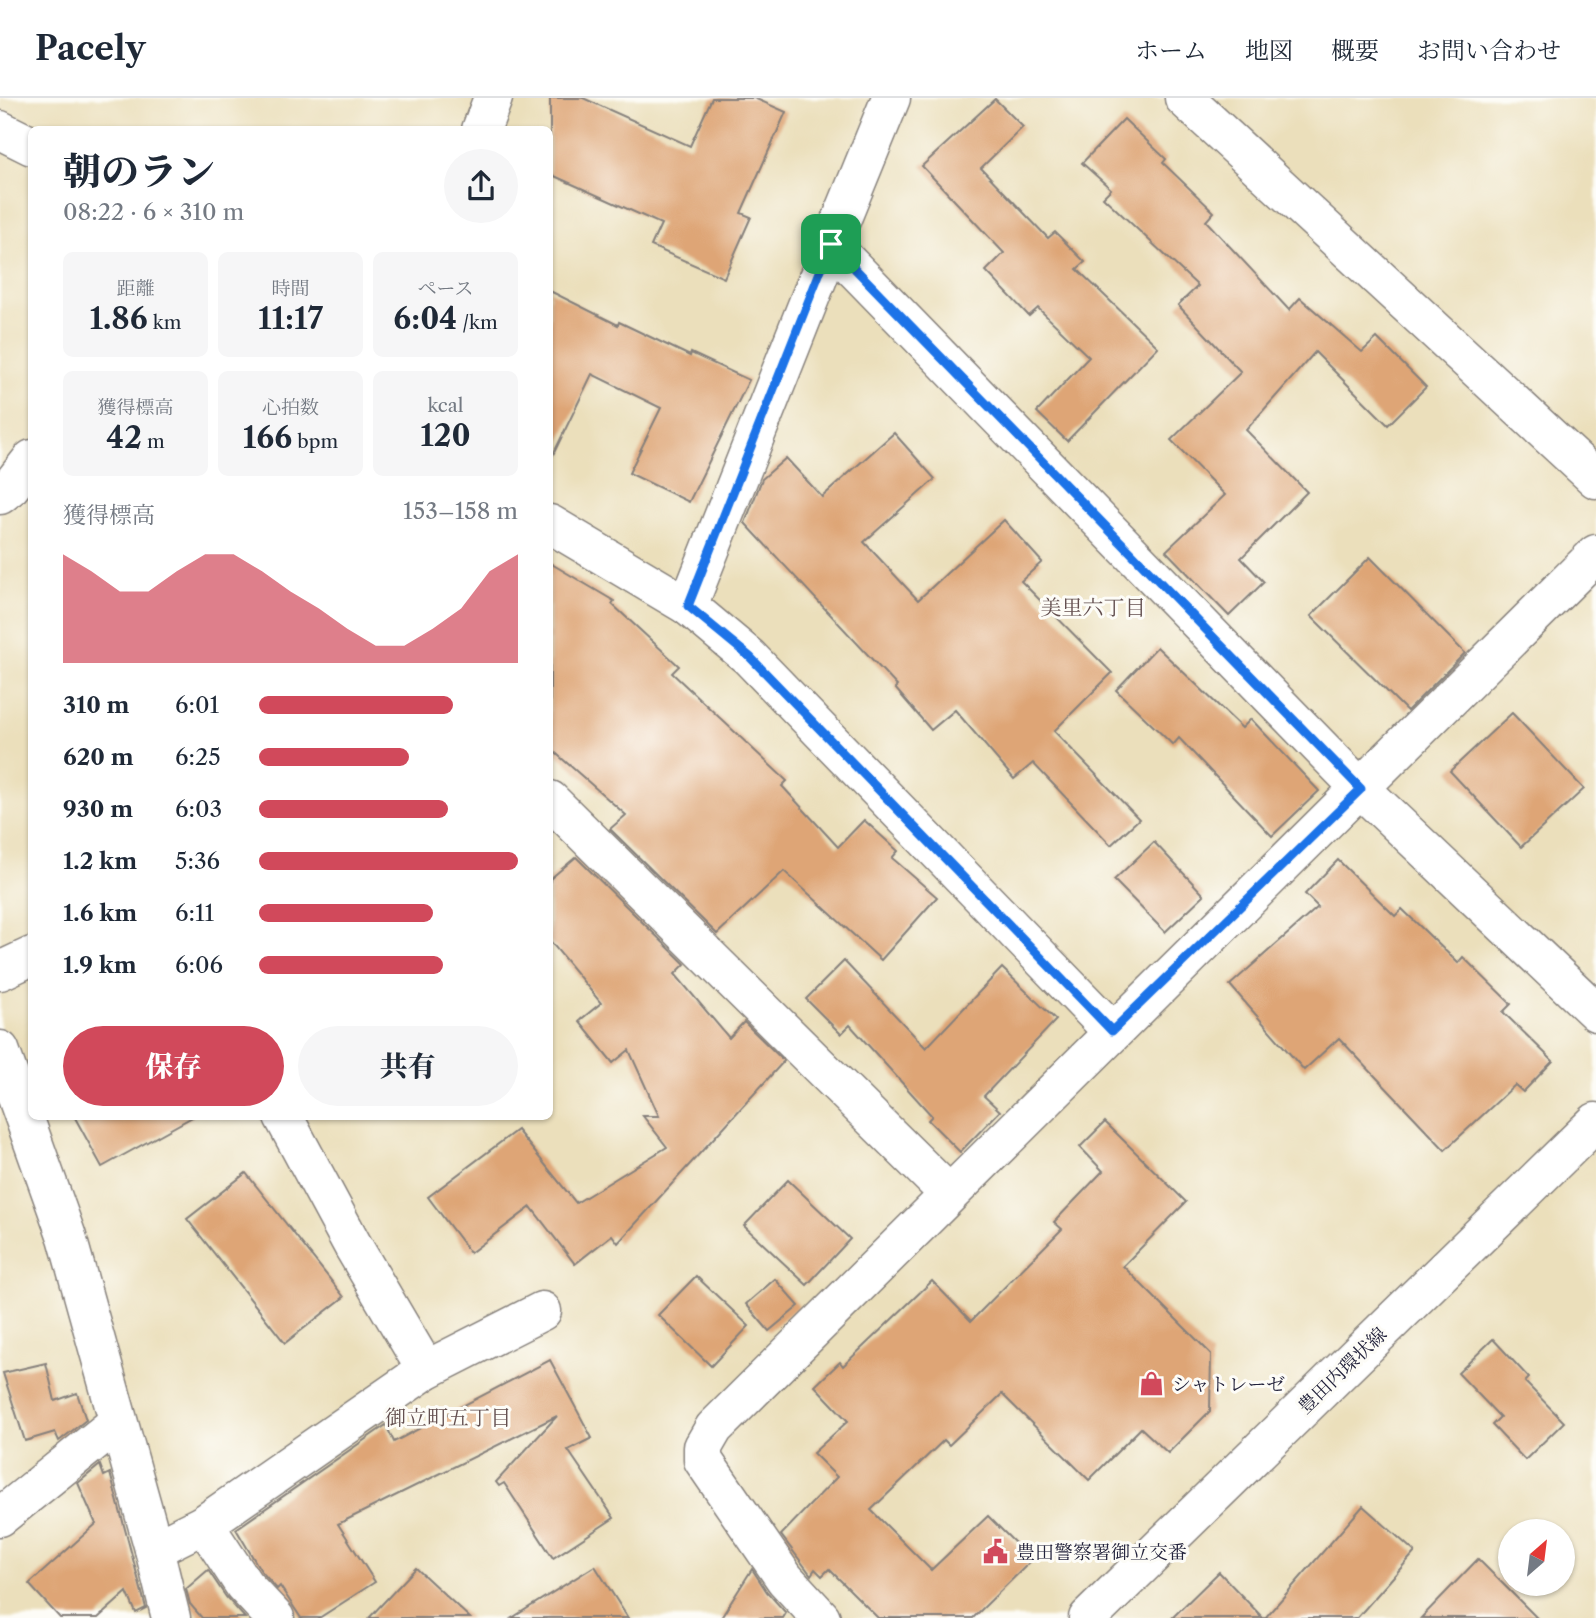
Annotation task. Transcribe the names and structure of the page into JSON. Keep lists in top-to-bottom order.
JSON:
{
  "streets": {
    "street": ["豊田内環状線"]
  },
  "districts": ["美里六丁目", "御立町五丁目"],
  "places": {
    "shop": ["シャトレーゼ"],
    "public building": ["豊田警察署御立交番"]
  },
  "north": "top right",
  "page": {
    "header": "Pacely",
    "nav": [
      "ホーム",
      "地図",
      "概要",
      "お問い合わせ"
    ],
    "heading": ["朝のラン", "08:22 · 6 × 310 m"],
    "stats": [
      ["距離", "1.86 km"],
      ["時間", "11:17"],
      ["ペース", "6:04 /km"],
      ["獲得標高", "42 m"],
      ["心拍数", "166 bpm"],
      ["kcal", "120"]
    ],
    "chart": ["獲得標高", "153–158 m"],
    "list": [
      {
        "name": "310 m",
        "note": "6:01"
      },
      {
        "name": "620 m",
        "note": "6:25"
      },
      {
        "name": "930 m",
        "note": "6:03"
      },
      {
        "name": "1.2 km",
        "note": "5:36"
      },
      {
        "name": "1.6 km",
        "note": "6:11"
      },
      {
        "name": "1.9 km",
        "note": "6:06"
      }
    ],
    "buttons": ["保存", "共有"]
  }
}
